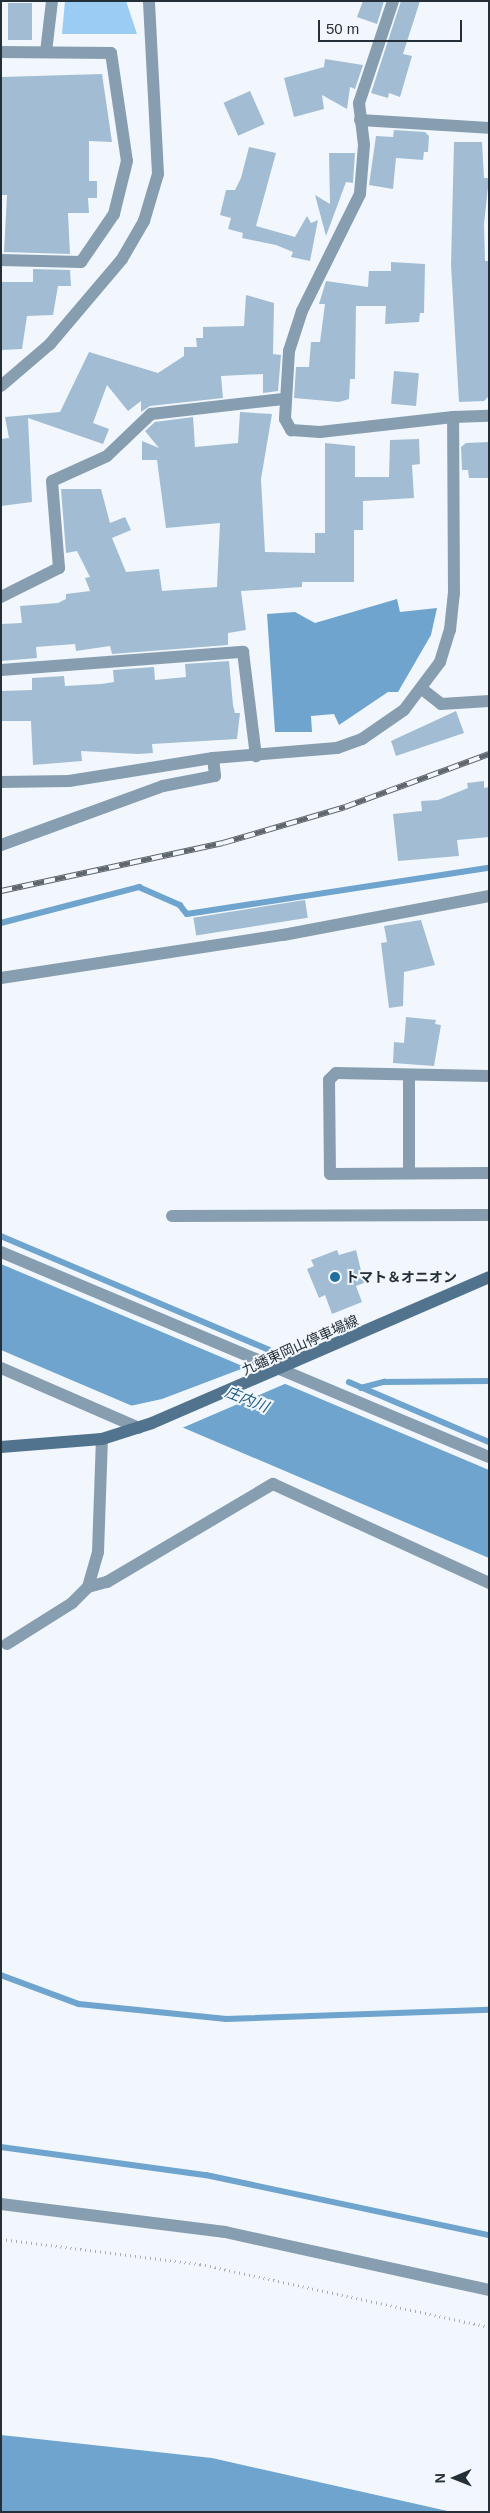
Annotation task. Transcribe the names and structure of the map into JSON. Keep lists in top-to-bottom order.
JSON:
{
  "streets": {
    "main road": ["九蟠東岡山停車場線"]
  },
  "water": ["庄内川"],
  "places": ["トマト＆オニオン"],
  "scale_bar": "50 m",
  "north": "left"
}
